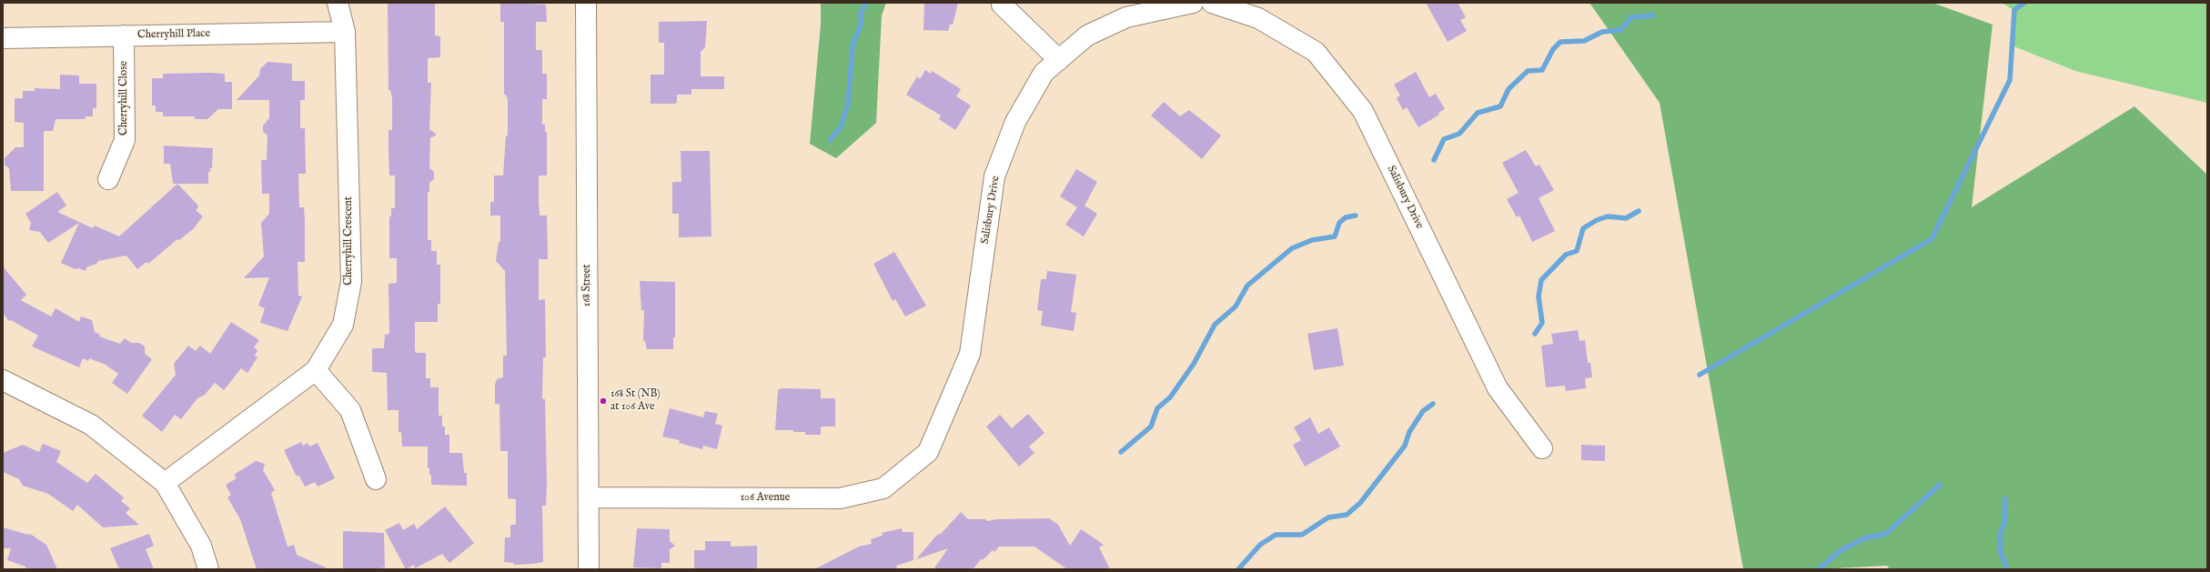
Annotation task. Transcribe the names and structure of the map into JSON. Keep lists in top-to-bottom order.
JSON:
{
  "streets": {
    "street": [
      "Cherryhill Place",
      "Cherryhill Close",
      "Salisbury Drive",
      "Cherryhill Crescent",
      "168 Street",
      "106 Avenue"
    ]
  },
  "crossings": [
    ["Cherryhill Place", "Cherryhill Close"],
    ["Cherryhill Place", "Cherryhill Crescent"],
    ["Salisbury Drive", "106 Avenue"],
    ["168 Street", "106 Avenue"]
  ],
  "places": ["168 St (NB) at 106 Ave"]
}
